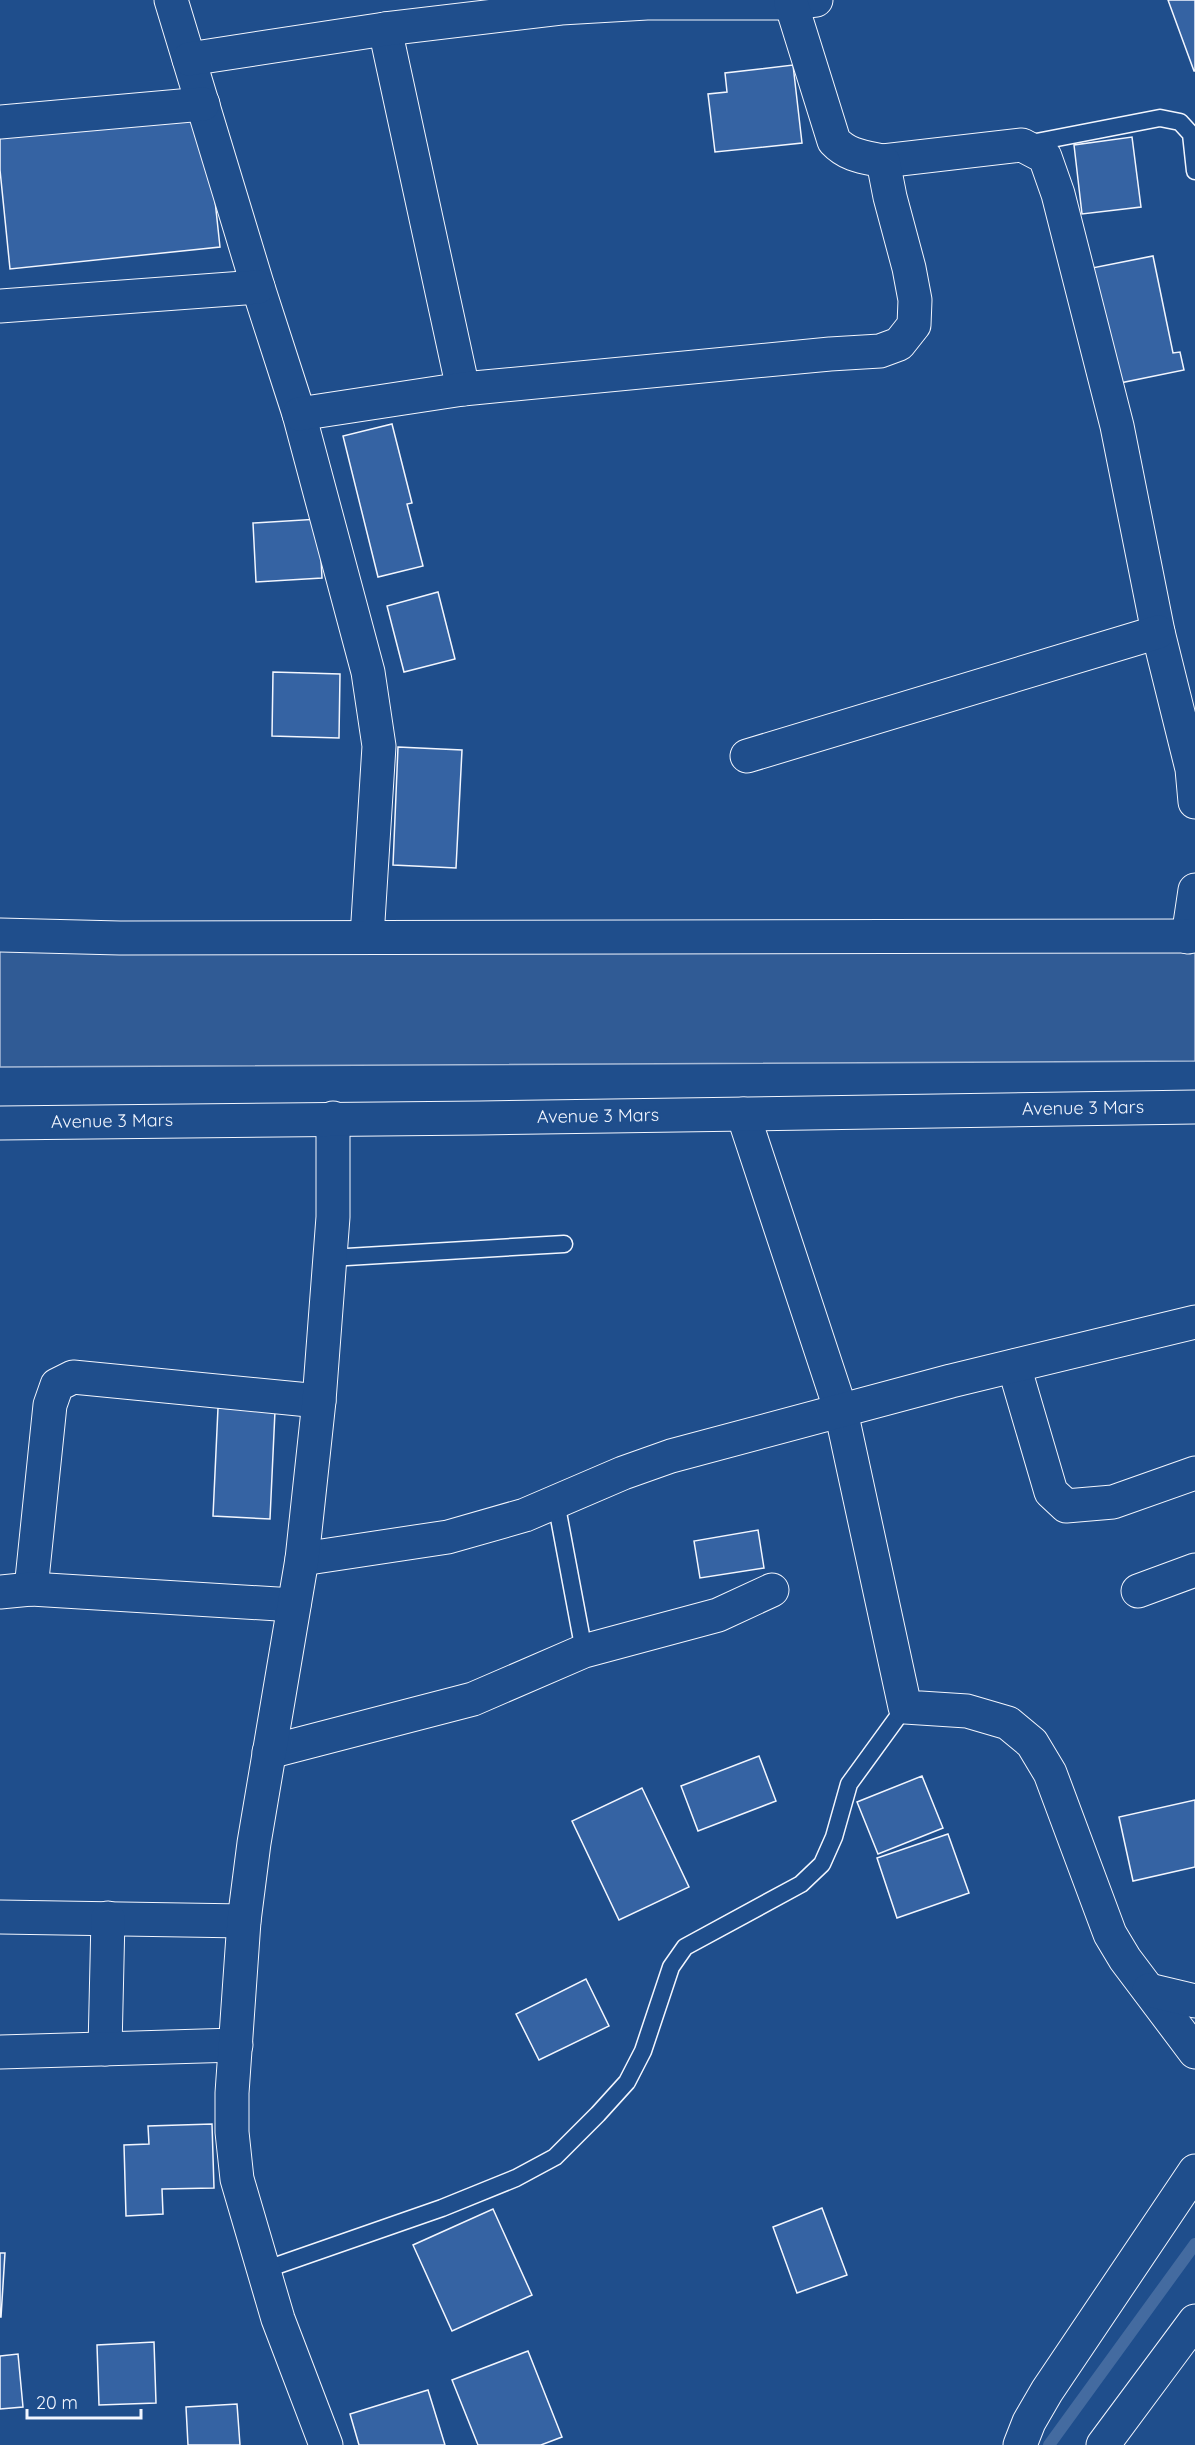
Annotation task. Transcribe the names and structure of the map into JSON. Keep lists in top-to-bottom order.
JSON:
{
  "streets": {
    "street": ["Avenue 3 Mars"]
  },
  "scale_bar": "20 m"
}
